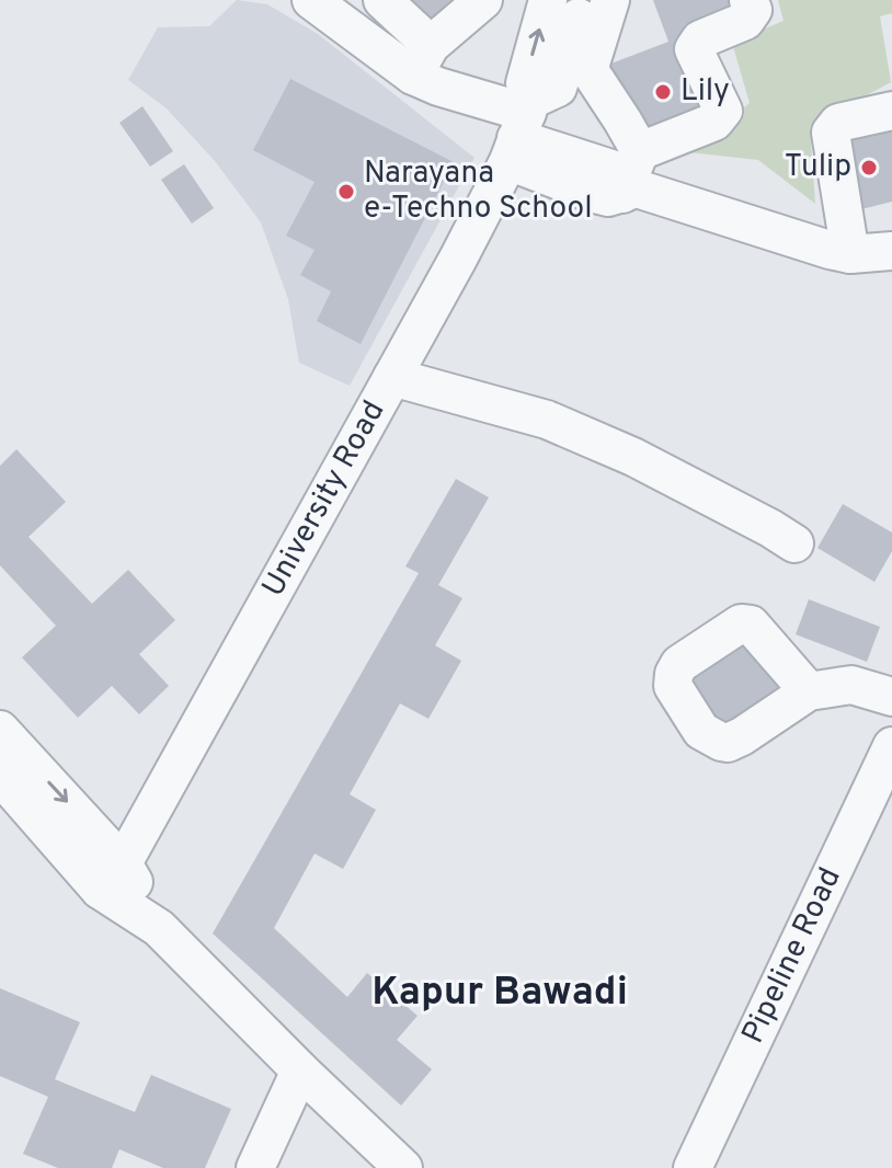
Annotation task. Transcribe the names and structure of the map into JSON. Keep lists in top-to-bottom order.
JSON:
{
  "streets": {
    "street": ["University Road", "Pipeline Road"]
  },
  "districts": ["Kapur Bawadi"],
  "places": ["Lily", "Tulip", "Narayana e-Techno School"]
}
